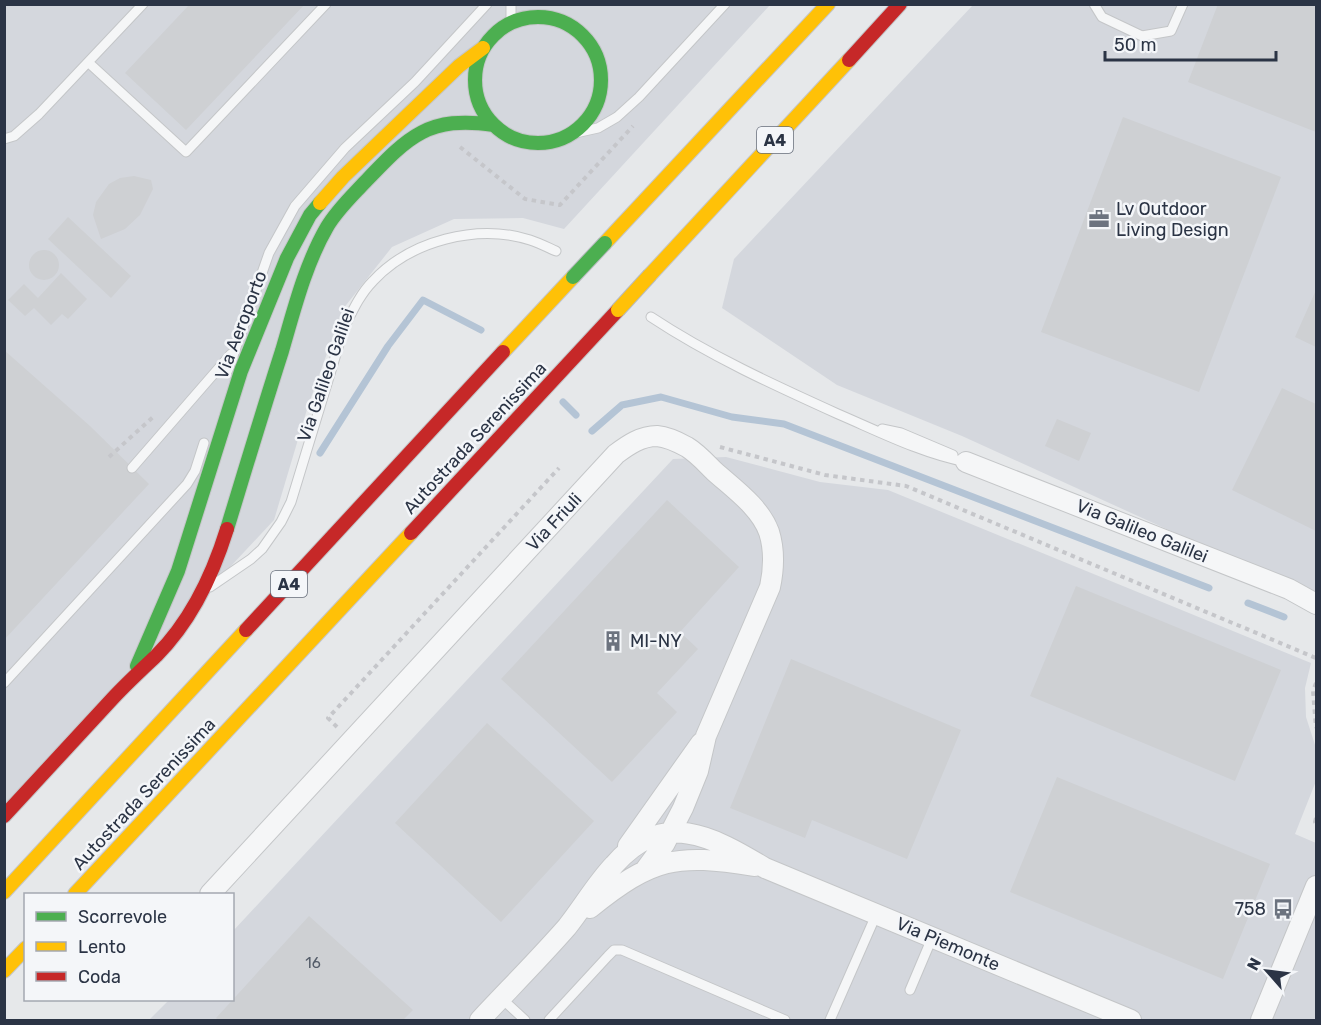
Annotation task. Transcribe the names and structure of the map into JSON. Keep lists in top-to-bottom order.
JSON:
{
  "streets": {
    "main road": ["A4", "Via Aeroporto", "Autostrada Serenissima"],
    "street": ["Via Galileo Galilei", "Via Friuli", "Via Piemonte"]
  },
  "crossings": [
    ["Via Aeroporto", "Via Galileo Galilei"],
    ["Via Friuli", "Via Piemonte"]
  ],
  "places": {
    "office": ["Lv Outdoor Living Design"],
    "building": ["MI-NY"],
    "bus stop": ["758"]
  },
  "house_numbers": ["16"],
  "legend": ["Scorrevole", "Lento", "Coda"],
  "scale_bar": "50 m",
  "north": "top left"
}
